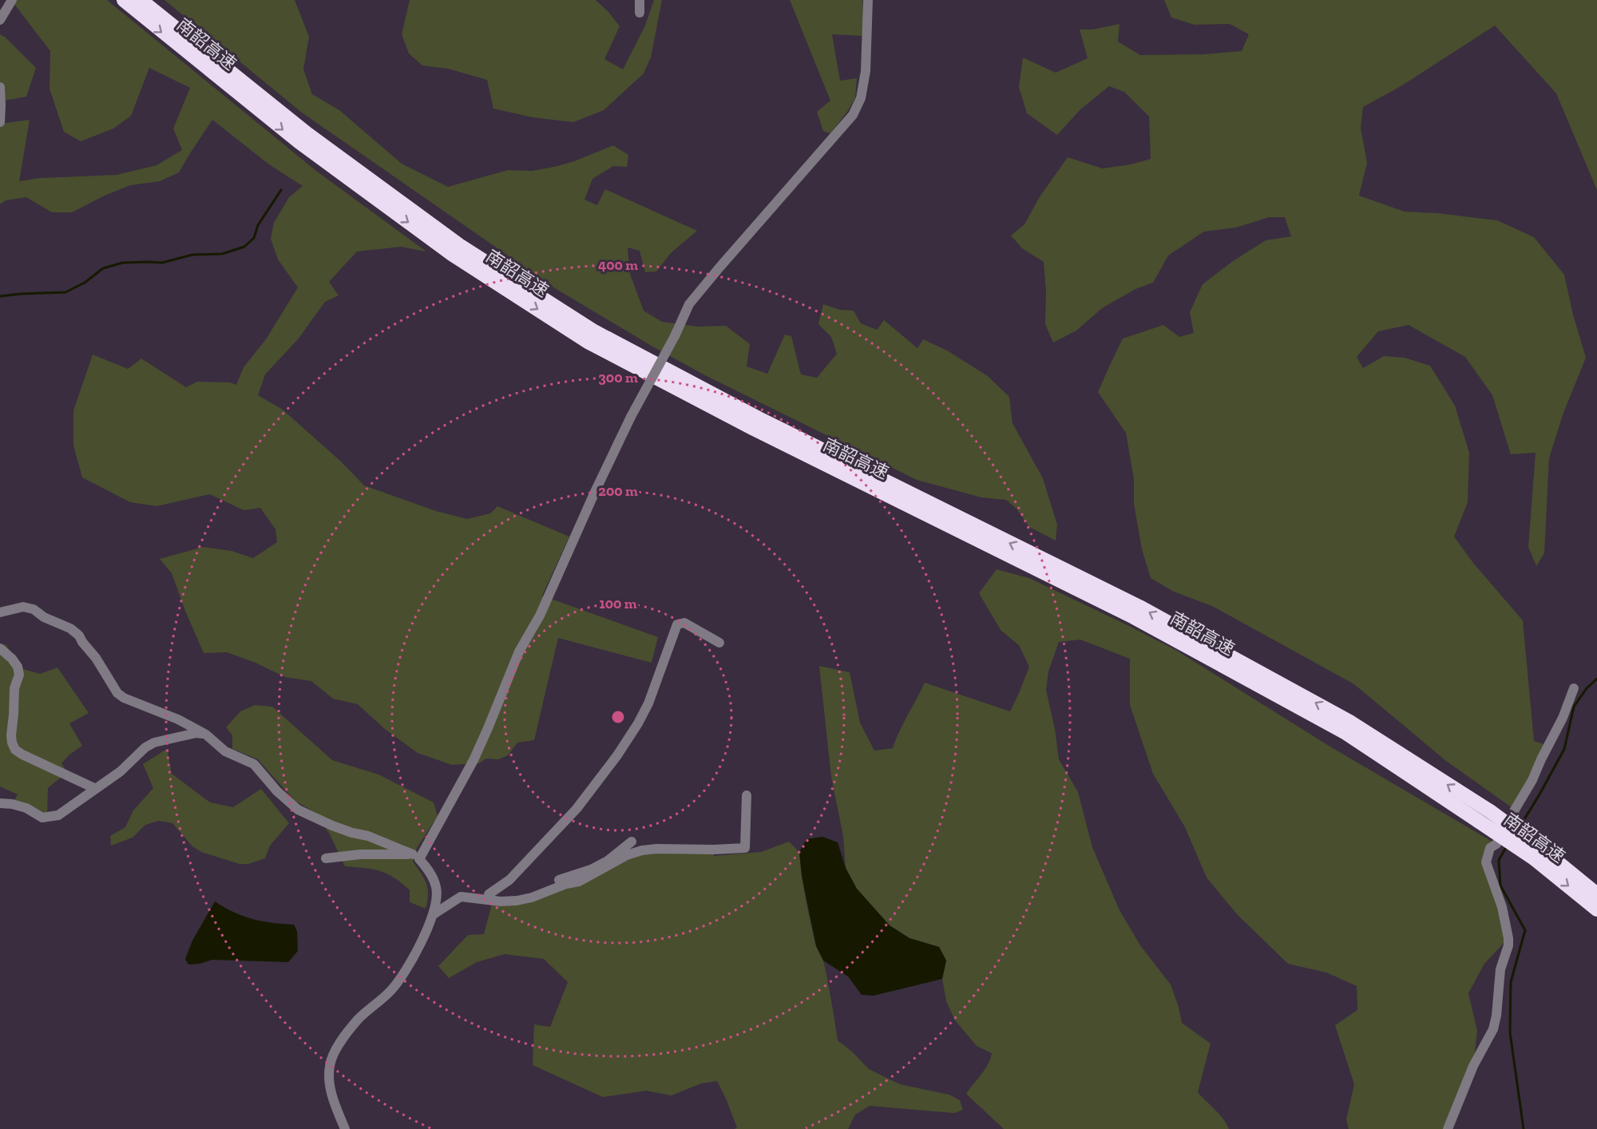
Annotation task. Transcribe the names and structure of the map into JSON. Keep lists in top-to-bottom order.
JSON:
{
  "streets": {
    "highway": ["南韶高速"]
  },
  "rings": [
    "400 m",
    "300 m",
    "200 m",
    "100 m"
  ]
}
